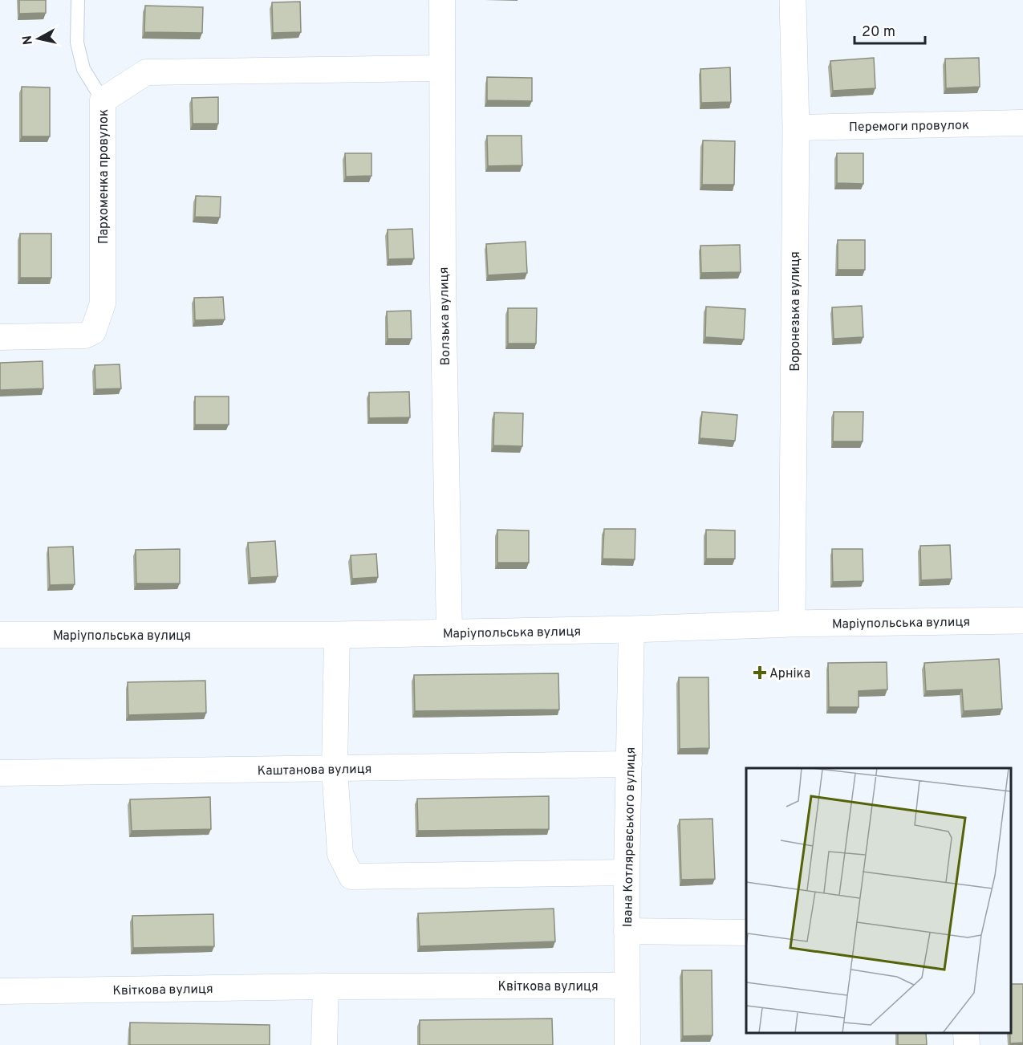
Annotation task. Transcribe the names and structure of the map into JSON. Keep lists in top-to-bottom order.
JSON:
{
  "streets": {
    "street": [
      "Перемоги провулок",
      "Пархоменка провулок",
      "Воронезька вулиця",
      "Волзька вулиця",
      "Маріупольська вулиця",
      "Каштанова вулиця",
      "Івана Котляревського вулиця",
      "Квіткова вулиця"
    ]
  },
  "crossings": [
    ["Перемоги провулок", "Воронезька вулиця"],
    ["Пархоменка провулок", "Волзька вулиця"],
    ["Воронезька вулиця", "Маріупольська вулиця"],
    ["Волзька вулиця", "Маріупольська вулиця"],
    ["Маріупольська вулиця", "Івана Котляревського вулиця"],
    ["Каштанова вулиця", "Івана Котляревського вулиця"],
    ["Івана Котляревського вулиця", "Квіткова вулиця"]
  ],
  "places": {
    "health": ["Арніка"]
  },
  "scale_bar": "20 m",
  "north": "left"
}
